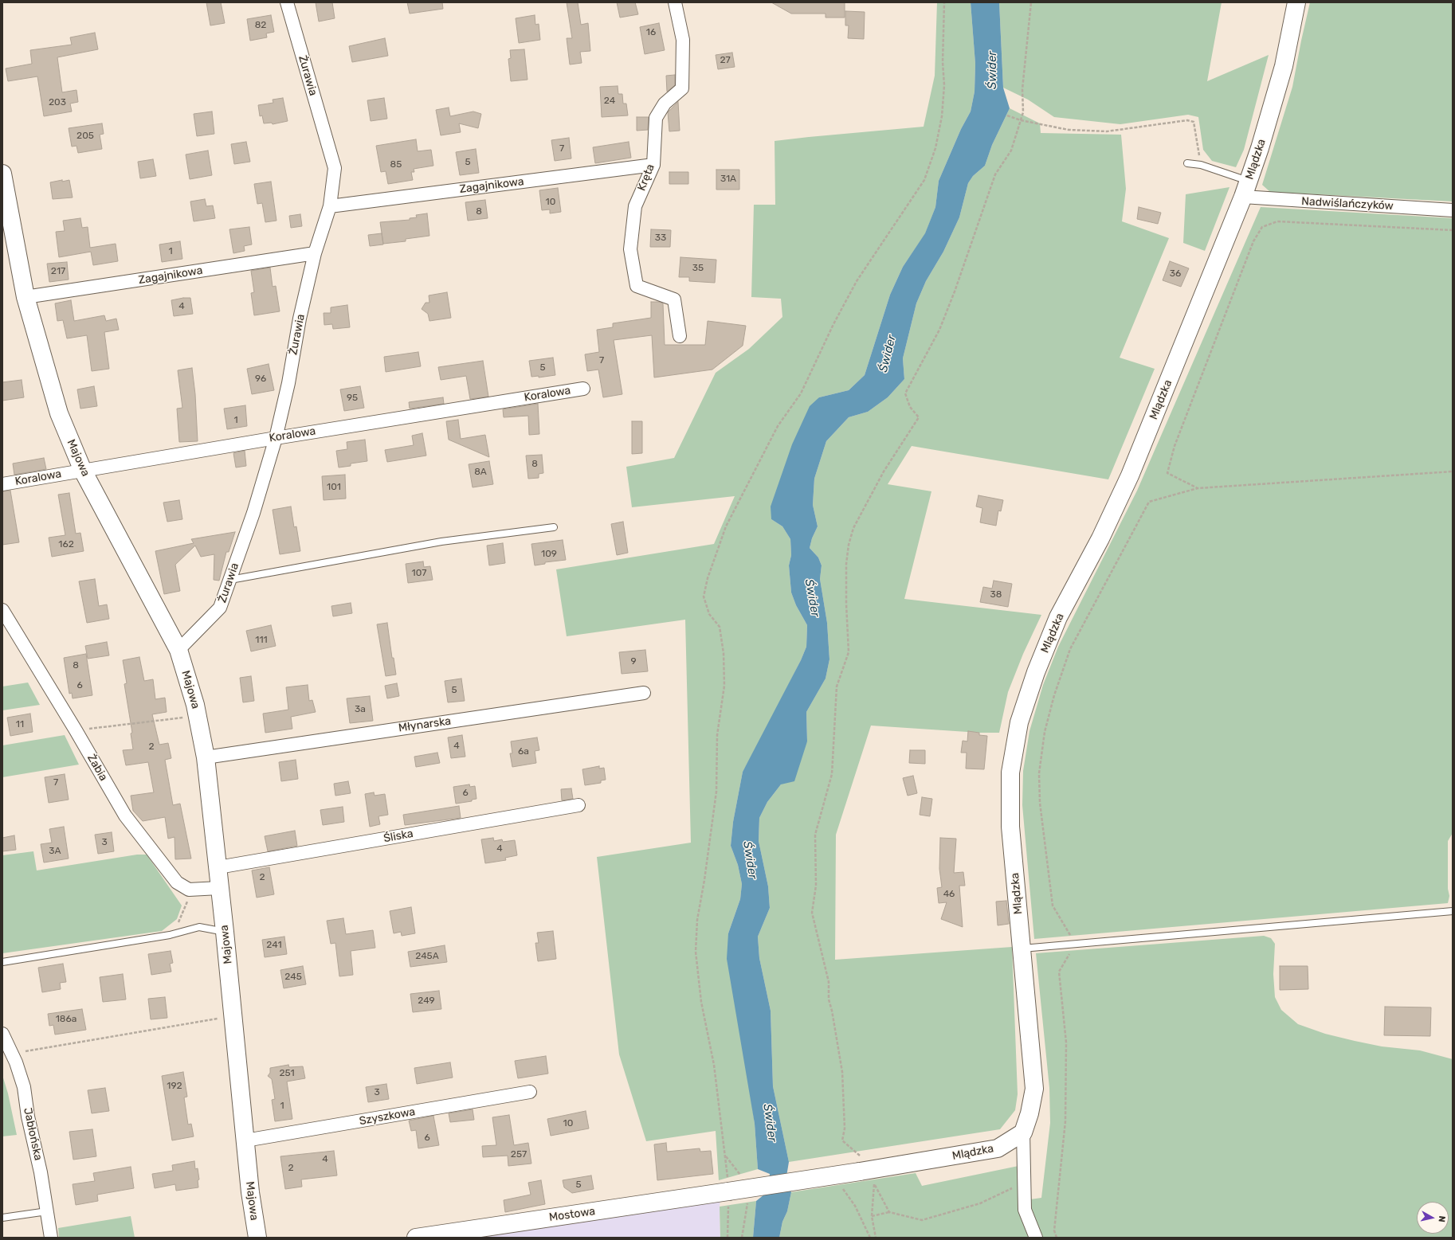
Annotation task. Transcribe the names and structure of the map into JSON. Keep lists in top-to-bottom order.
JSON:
{
  "streets": {
    "street": [
      "Żurawia",
      "Mlądzka",
      "Kręta",
      "Zagajnikowa",
      "Nadwiślańczyków",
      "Koralowa",
      "Majowa",
      "Młynarska",
      "Żabia",
      "Śliska",
      "Szyszkowa",
      "Jabłońska",
      "Mostowa"
    ]
  },
  "crossings": [
    ["Żurawia", "Zagajnikowa"],
    ["Żurawia", "Koralowa"],
    ["Żurawia", "Majowa"],
    ["Mlądzka", "Nadwiślańczyków"],
    ["Mlądzka", "Mostowa"],
    ["Kręta", "Zagajnikowa"],
    ["Zagajnikowa", "Majowa"],
    ["Koralowa", "Majowa"],
    ["Majowa", "Młynarska"],
    ["Majowa", "Śliska"],
    ["Majowa", "Szyszkowa"]
  ],
  "water": ["Świder"],
  "house_numbers": [
    "82",
    "16",
    "27",
    "24",
    "203",
    "205",
    "7",
    "5",
    "85",
    "31A",
    "10",
    "8",
    "33",
    "1",
    "35",
    "217",
    "36",
    "4",
    "7",
    "5",
    "96",
    "95",
    "1",
    "8",
    "8A",
    "101",
    "162",
    "109",
    "107",
    "38",
    "111",
    "9",
    "8",
    "6",
    "5",
    "3a",
    "11",
    "4",
    "2",
    "6a",
    "7",
    "6",
    "3",
    "4",
    "3A",
    "2",
    "46",
    "241",
    "245A",
    "245",
    "249",
    "186a",
    "251",
    "192",
    "3",
    "1",
    "10",
    "6",
    "257",
    "4",
    "2",
    "5"
  ],
  "north": "right"
}
